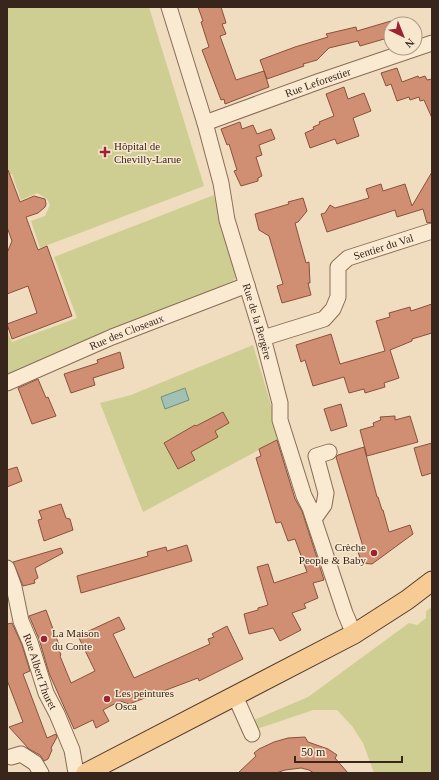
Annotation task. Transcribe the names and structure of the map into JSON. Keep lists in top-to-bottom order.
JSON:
{
  "streets": {
    "street": [
      "Rue Leforestier",
      "Sentier du Val",
      "Rue de la Bergère",
      "Rue des Closeaux",
      "Rue Albert Thuret"
    ]
  },
  "crossings": [
    ["Rue Leforestier", "Rue de la Bergère"],
    ["Sentier du Val", "Rue de la Bergère"],
    ["Rue de la Bergère", "Rue des Closeaux"]
  ],
  "places": {
    "health": ["Hôpital de Chevilly-Larue"],
    "other": ["Crèche People & Baby", "La Maison du Conte", "Les peintures Osca"]
  },
  "scale_bar": "50 m",
  "north": "bottom right"
}
